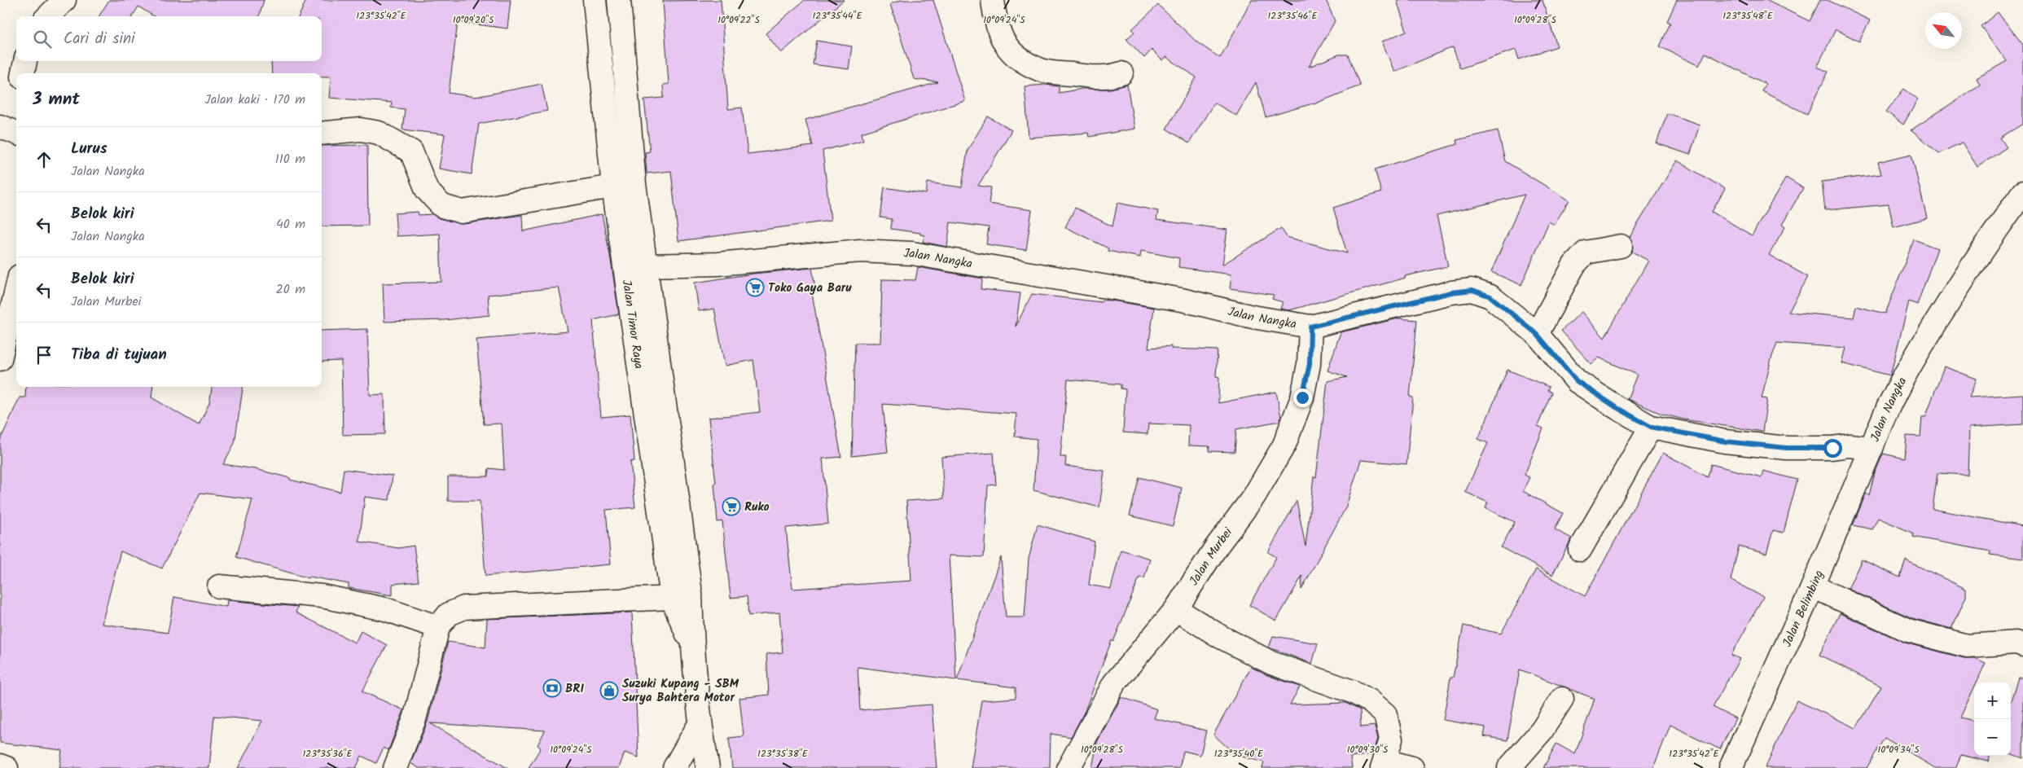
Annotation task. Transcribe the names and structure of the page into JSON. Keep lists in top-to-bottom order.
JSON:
{
  "streets": {
    "main road": [
      "Jalan Nangka",
      "Jalan Timor Raya",
      "Jalan Murbei",
      "Jalan Belimbing"
    ]
  },
  "crossings": [
    ["Jalan Nangka", "Jalan Timor Raya"],
    ["Jalan Nangka", "Jalan Murbei"],
    ["Jalan Nangka", "Jalan Belimbing"]
  ],
  "places": {
    "supermarket": ["Toko Gaya Baru", "Ruko"],
    "bank": ["BRI"],
    "shop": ["Suzuki Kupang - SBM Surya Bahtera Motor"]
  },
  "north": "top left",
  "page": {
    "search": "Cari di sini",
    "heading": ["3 mnt", "Jalan kaki · 170 m"],
    "list": [
      ["Lurus", "Jalan Nangka", "110 m"],
      ["Belok kiri", "Jalan Nangka", "40 m"],
      ["Belok kiri", "Jalan Murbei", "20 m"],
      "Tiba di tujuan"
    ],
    "map_buttons": ["+", "−"]
  },
  "coordinates": [
    "123°35'42\"E",
    "123°35'46\"E",
    "123°35'48\"E",
    "123°35'44\"E",
    "10°09'20\"S",
    "10°09'22\"S",
    "10°09'24\"S",
    "10°09'28\"S",
    "10°09'30\"S",
    "10°09'34\"S",
    "123°35'36\"E",
    "123°35'38\"E",
    "123°35'40\"E"
  ]
}
